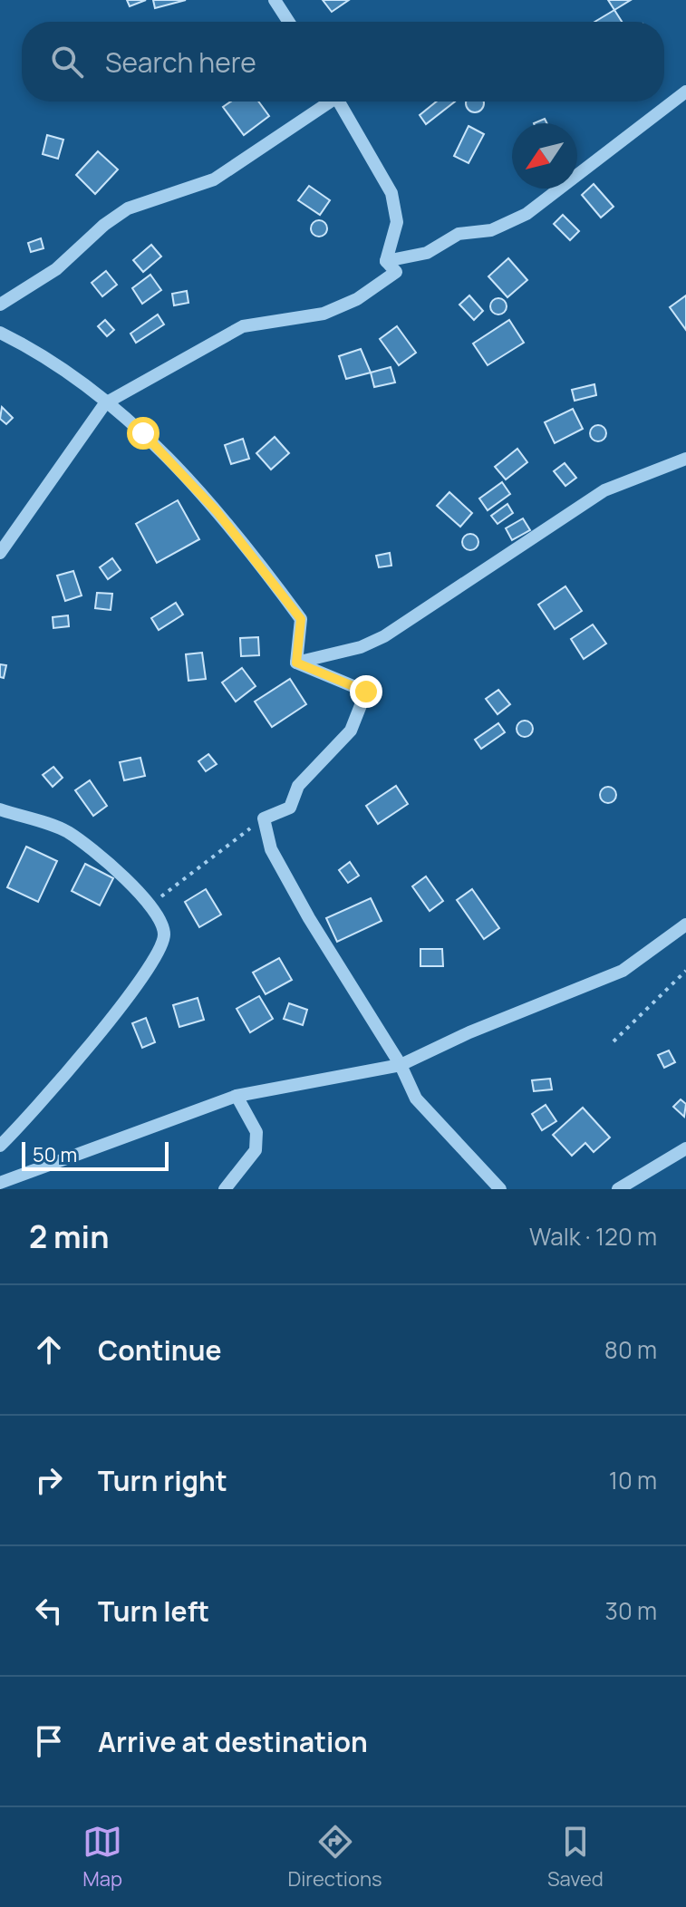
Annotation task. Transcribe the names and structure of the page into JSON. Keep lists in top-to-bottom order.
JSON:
{
  "scale_bar": "50 m",
  "north": "bottom left",
  "page": {
    "search": "Search here",
    "scale": "50 m",
    "heading": ["2 min", "Walk · 120 m"],
    "list": [
      ["Continue", "80 m"],
      ["Turn right", "10 m"],
      ["Turn left", "30 m"],
      "Arrive at destination"
    ],
    "nav": ["Map", "Directions", "Saved"]
  }
}
